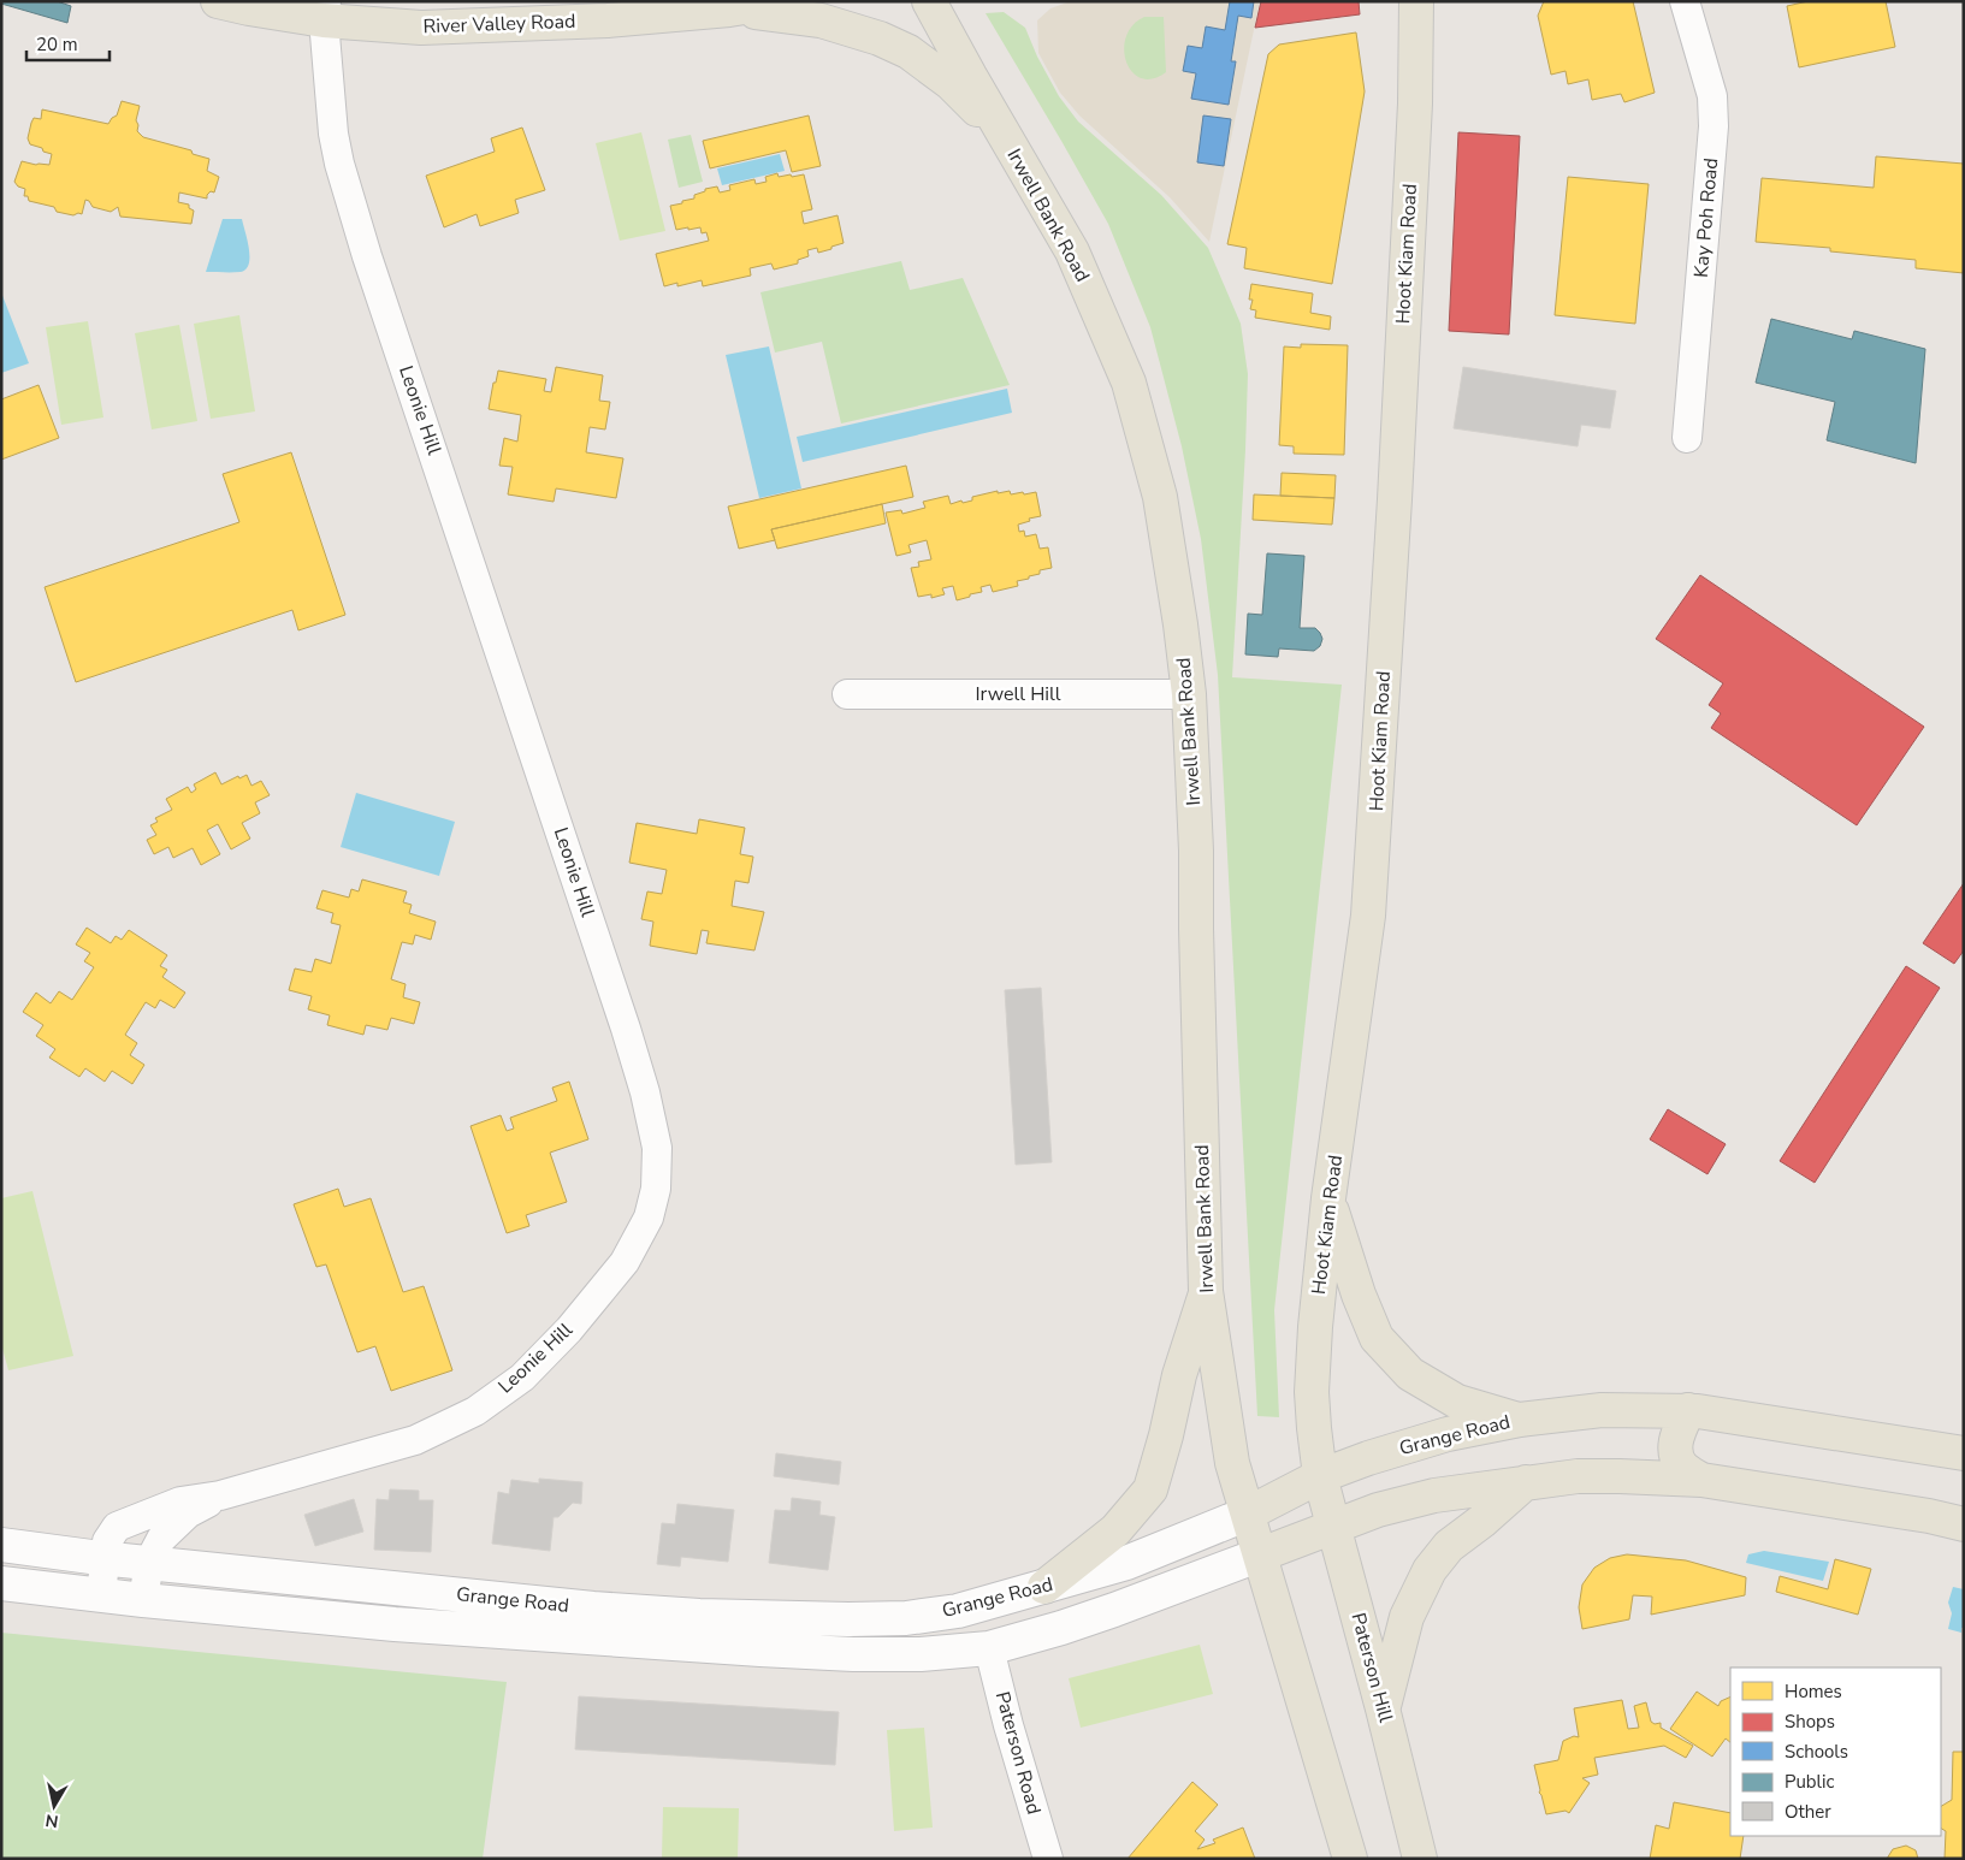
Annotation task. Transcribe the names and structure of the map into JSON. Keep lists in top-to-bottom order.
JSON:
{
  "streets": {
    "main road": [
      "River Valley Road",
      "Irwell Bank Road",
      "Hoot Kiam Road",
      "Grange Road",
      "Paterson Hill"
    ],
    "street": [
      "Kay Poh Road",
      "Leonie Hill",
      "Irwell Hill",
      "Paterson Road"
    ]
  },
  "crossings": [
    ["River Valley Road", "Leonie Hill"],
    ["Irwell Bank Road", "Irwell Hill"],
    ["Irwell Bank Road", "Grange Road"],
    ["Hoot Kiam Road", "Grange Road"],
    ["Hoot Kiam Road", "Paterson Hill"],
    ["Leonie Hill", "Grange Road"],
    ["Grange Road", "Paterson Hill"],
    ["Grange Road", "Paterson Road"]
  ],
  "legend": [
    "Homes",
    "Shops",
    "Schools",
    "Public",
    "Other"
  ],
  "scale_bar": "20 m",
  "north": "bottom"
}
